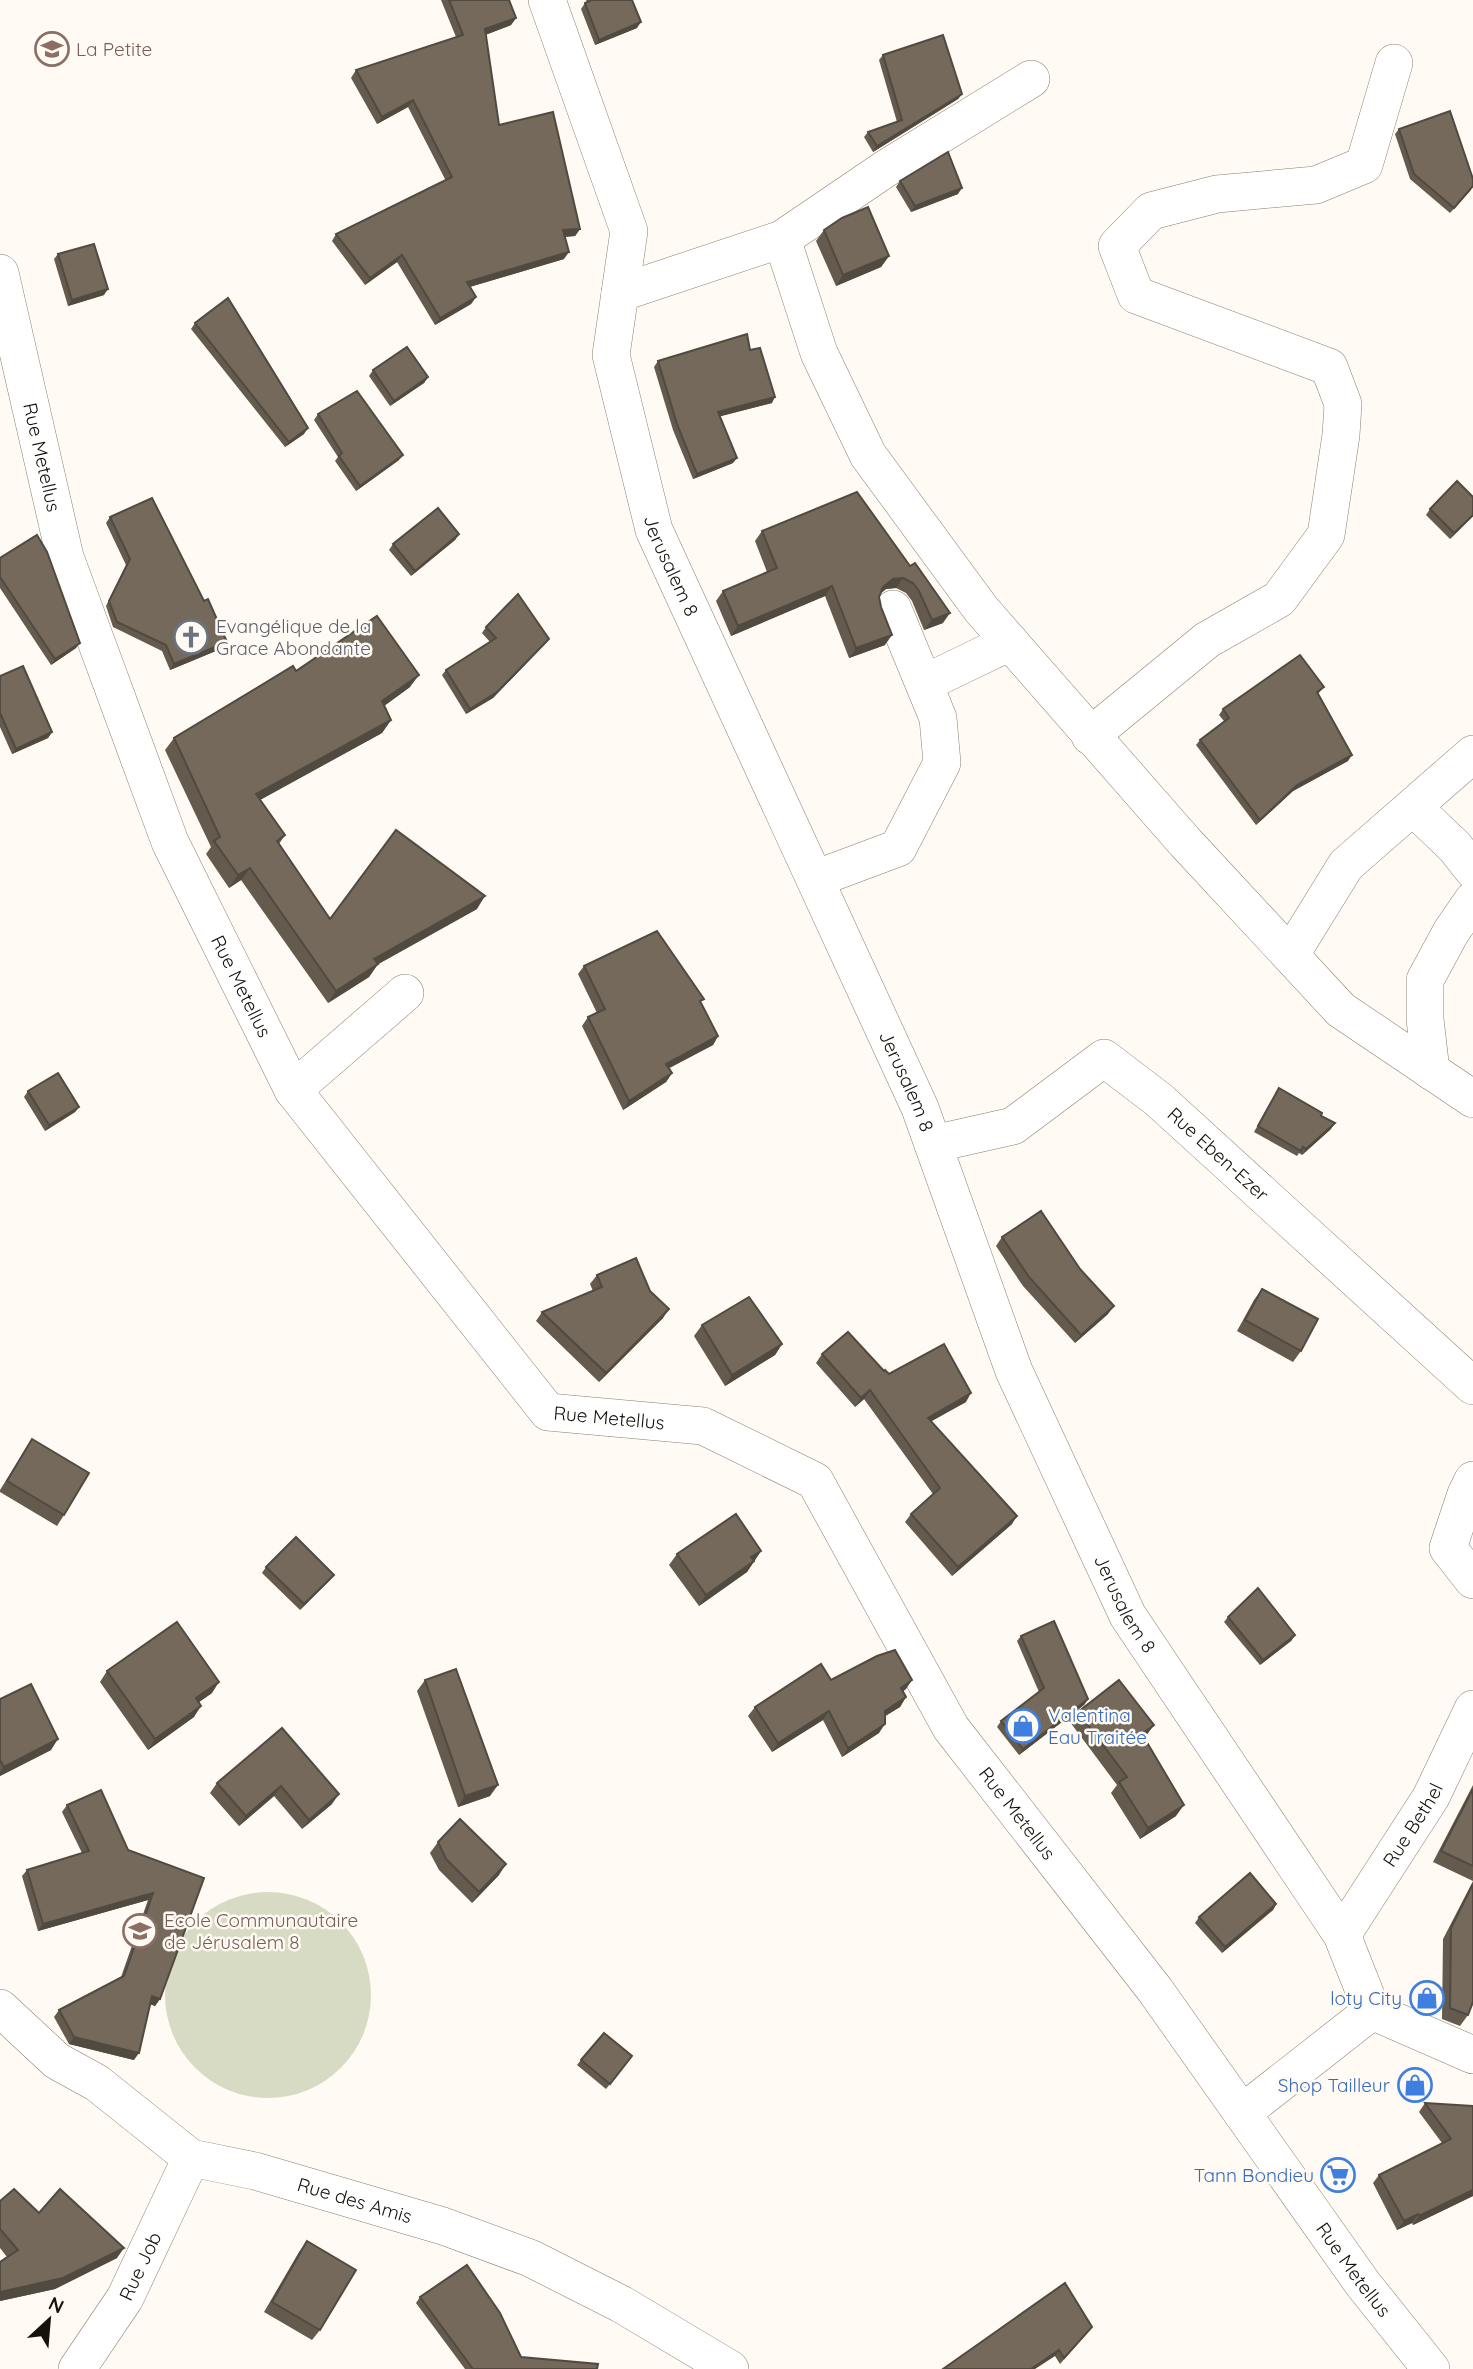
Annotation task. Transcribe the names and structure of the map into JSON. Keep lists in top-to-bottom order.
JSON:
{
  "streets": {
    "street": [
      "Rue Metellus",
      "Jerusalem 8",
      "Rue Eben-Ezer",
      "Rue Bethel",
      "Rue des Amis",
      "Rue Job"
    ]
  },
  "crossings": [
    ["Jerusalem 8", "Rue Eben-Ezer"],
    ["Jerusalem 8", "Rue Bethel"],
    ["Rue des Amis", "Rue Job"]
  ],
  "places": {
    "school or university": ["La Petite", "Ecole Communautaire de Jérusalem 8"],
    "church": ["Evangélique de la Grace Abondante"],
    "shop": ["Valentina Eau Traitée", "loty City", "Shop Tailleur"],
    "supermarket": ["Tann Bondieu"]
  },
  "north": "top right"
}
